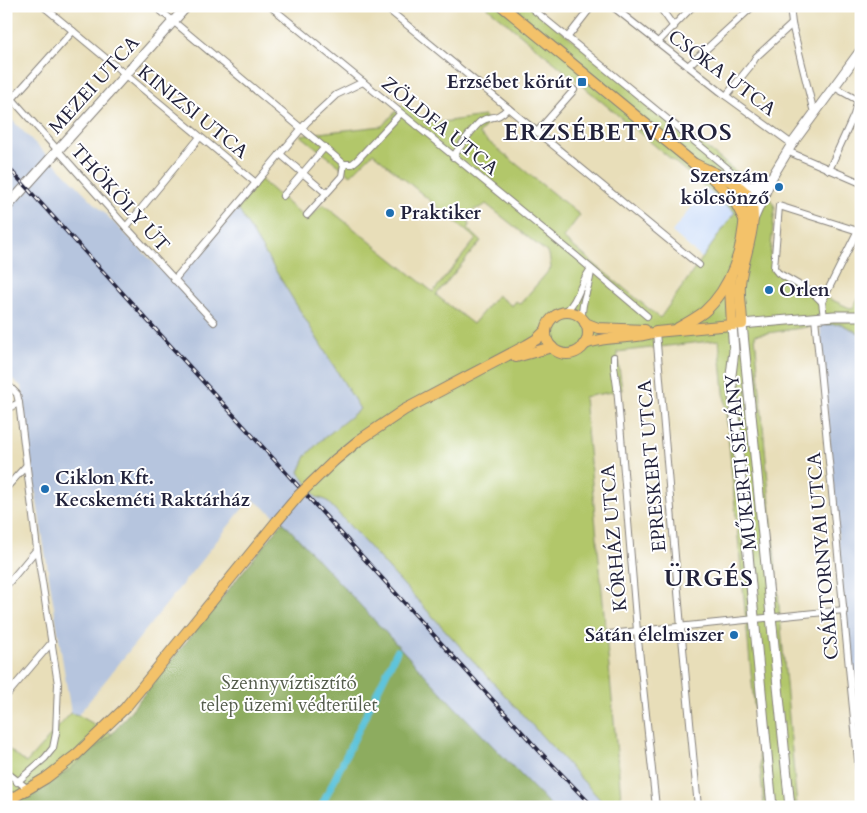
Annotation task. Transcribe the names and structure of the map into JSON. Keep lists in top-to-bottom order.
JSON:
{
  "streets": {
    "street": [
      "CSÓKA UTCA",
      "MEZEI UTCA",
      "KINIZSI UTCA",
      "ZÖLDFA UTCA",
      "THÖKÖLY ÚT",
      "MŰKERTI SÉTÁNY",
      "EPRESKERT UTCA",
      "KÓRHÁZ UTCA",
      "CSÁKTORNYAI UTCA"
    ]
  },
  "crossings": [
    ["MEZEI UTCA", "KINIZSI UTCA"],
    ["MEZEI UTCA", "THÖKÖLY ÚT"]
  ],
  "districts": ["ERZSÉBETVÁROS", "ÜRGÉS"],
  "parks": ["Szennyvíztisztító telep üzemi védterület"],
  "places": {
    "transit": ["Erzsébet körút"],
    "other": [
      "Szerszám kölcsönző",
      "Praktiker",
      "Orlen",
      "Ciklon Kft. Kecskeméti Raktárház",
      "Sátán élelmiszer"
    ]
  }
}
